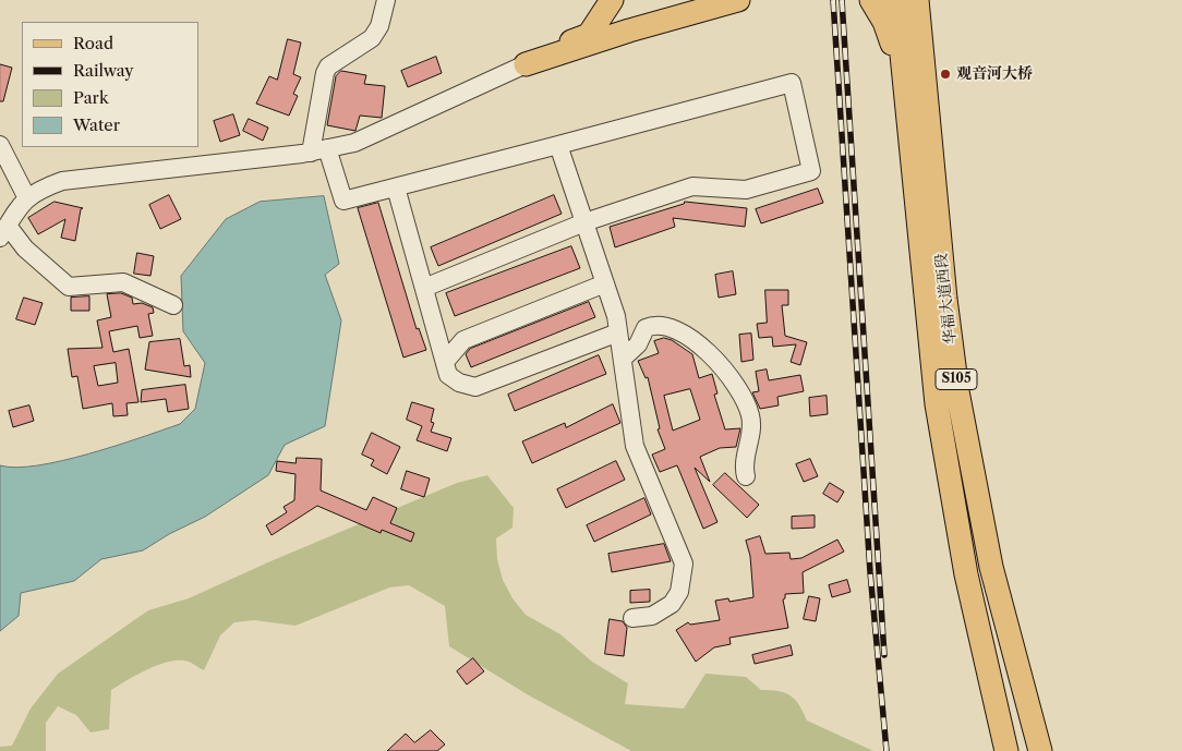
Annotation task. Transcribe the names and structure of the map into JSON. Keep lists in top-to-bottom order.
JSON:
{
  "streets": {
    "main road": ["华福大道西段", "S105"]
  },
  "places": ["观音河大桥"],
  "legend": [
    "Road",
    "Railway",
    "Park",
    "Water"
  ]
}
